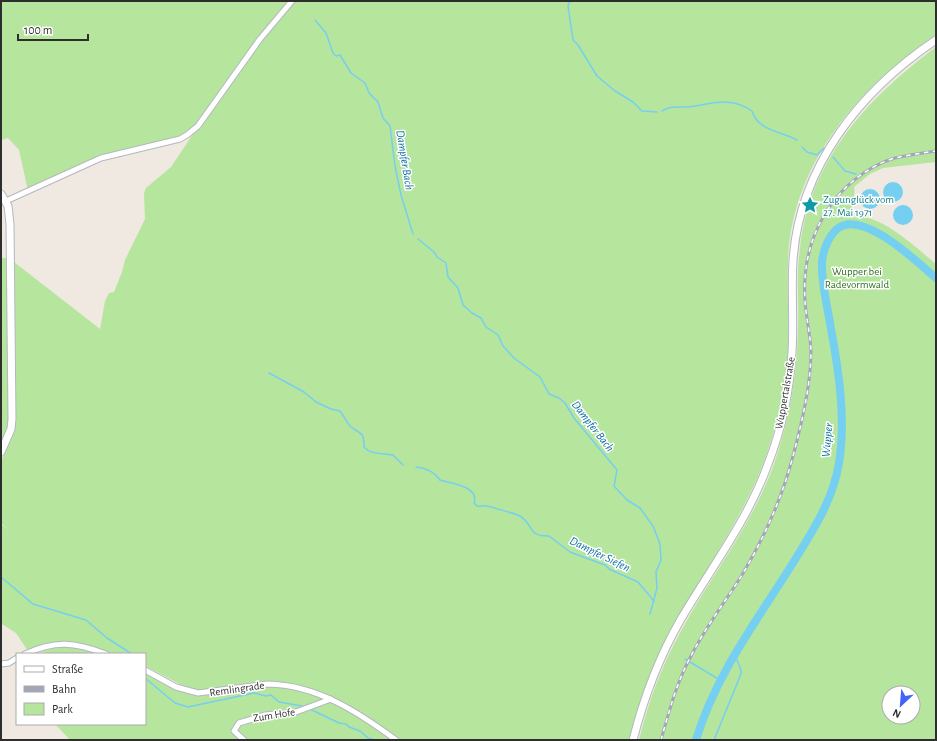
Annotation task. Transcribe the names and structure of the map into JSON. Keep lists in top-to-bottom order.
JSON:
{
  "streets": {
    "main road": ["Wuppertalstraße"],
    "street": ["Remlingrade", "Zum Hofe"]
  },
  "crossings": [
    ["Remlingrade", "Zum Hofe"]
  ],
  "water": ["Dampfer Bach", "Wupper", "Dampfer Siefen"],
  "parks": ["Wupper bei Radevormwald"],
  "places": {
    "place": ["Zugunglück vom 27. Mai 1971"]
  },
  "legend": ["Straße", "Bahn", "Park"],
  "scale_bar": "100 m",
  "north": "bottom left"
}
